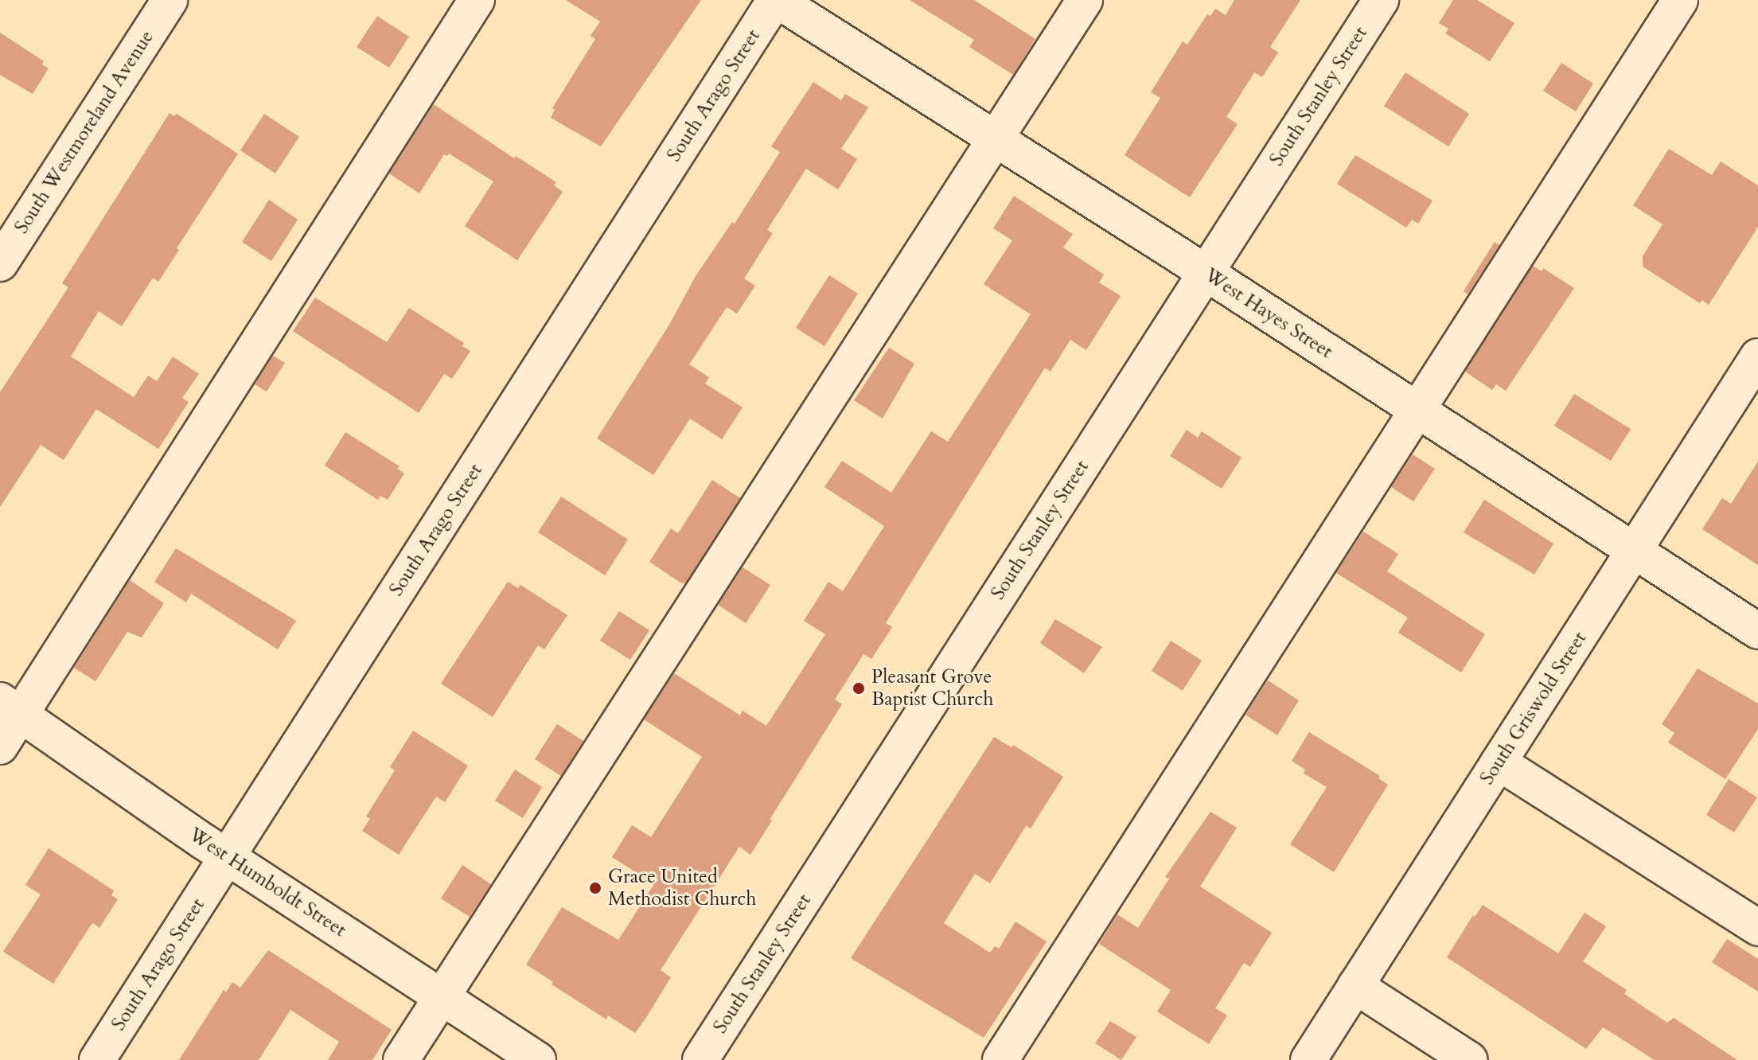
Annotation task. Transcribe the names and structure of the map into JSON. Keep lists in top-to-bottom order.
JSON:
{
  "streets": {
    "street": [
      "South Arago Street",
      "South Stanley Street",
      "South Westmoreland Avenue",
      "West Hayes Street",
      "South Griswold Street",
      "West Humboldt Street"
    ]
  },
  "crossings": [
    ["South Arago Street", "West Hayes Street"],
    ["South Arago Street", "West Humboldt Street"],
    ["South Stanley Street", "West Hayes Street"],
    ["West Hayes Street", "South Griswold Street"]
  ],
  "places": ["Pleasant Grove Baptist Church", "Grace United Methodist Church"]
}
